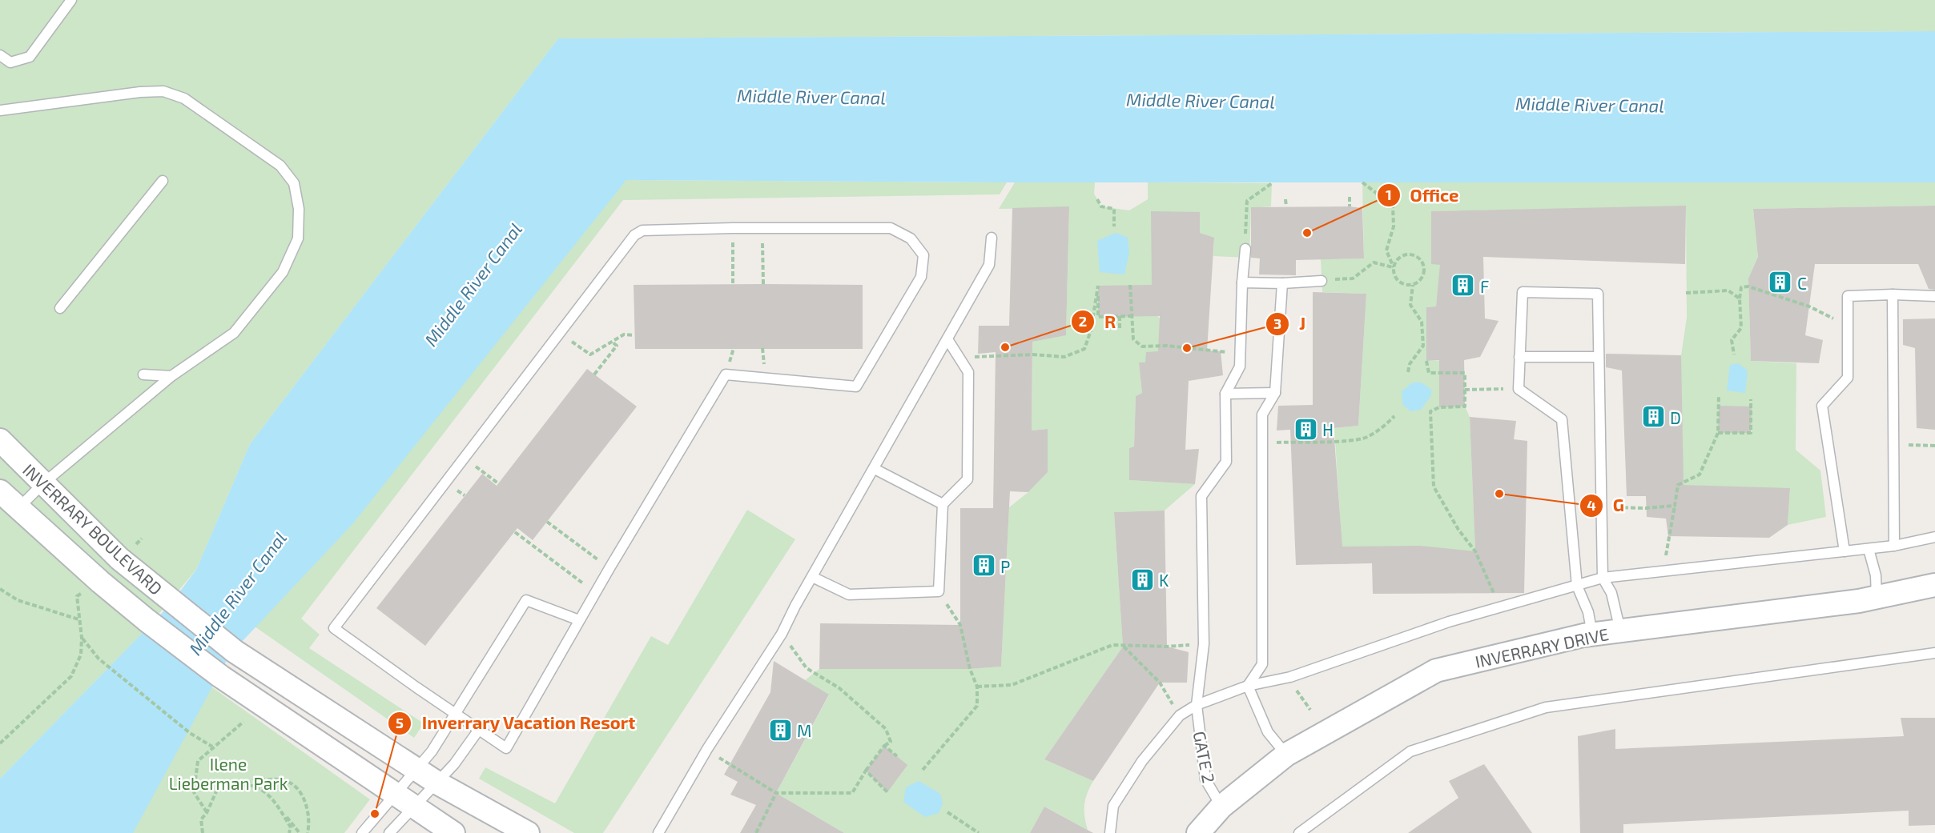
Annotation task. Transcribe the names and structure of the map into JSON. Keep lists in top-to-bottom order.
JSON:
{
  "streets": {
    "street": ["INVERRARY BOULEVARD", "INVERRARY DRIVE"],
    "lane": ["GATE 2"]
  },
  "crossings": [
    ["INVERRARY DRIVE", "GATE 2"]
  ],
  "water": ["Middle River Canal"],
  "parks": ["Ilene Lieberman Park"],
  "places": {
    "other": [
      "Office",
      "R",
      "J",
      "G",
      "Inverrary Vacation Resort"
    ],
    "building": [
      "C",
      "F",
      "D",
      "H",
      "P",
      "K",
      "M"
    ]
  }
}
